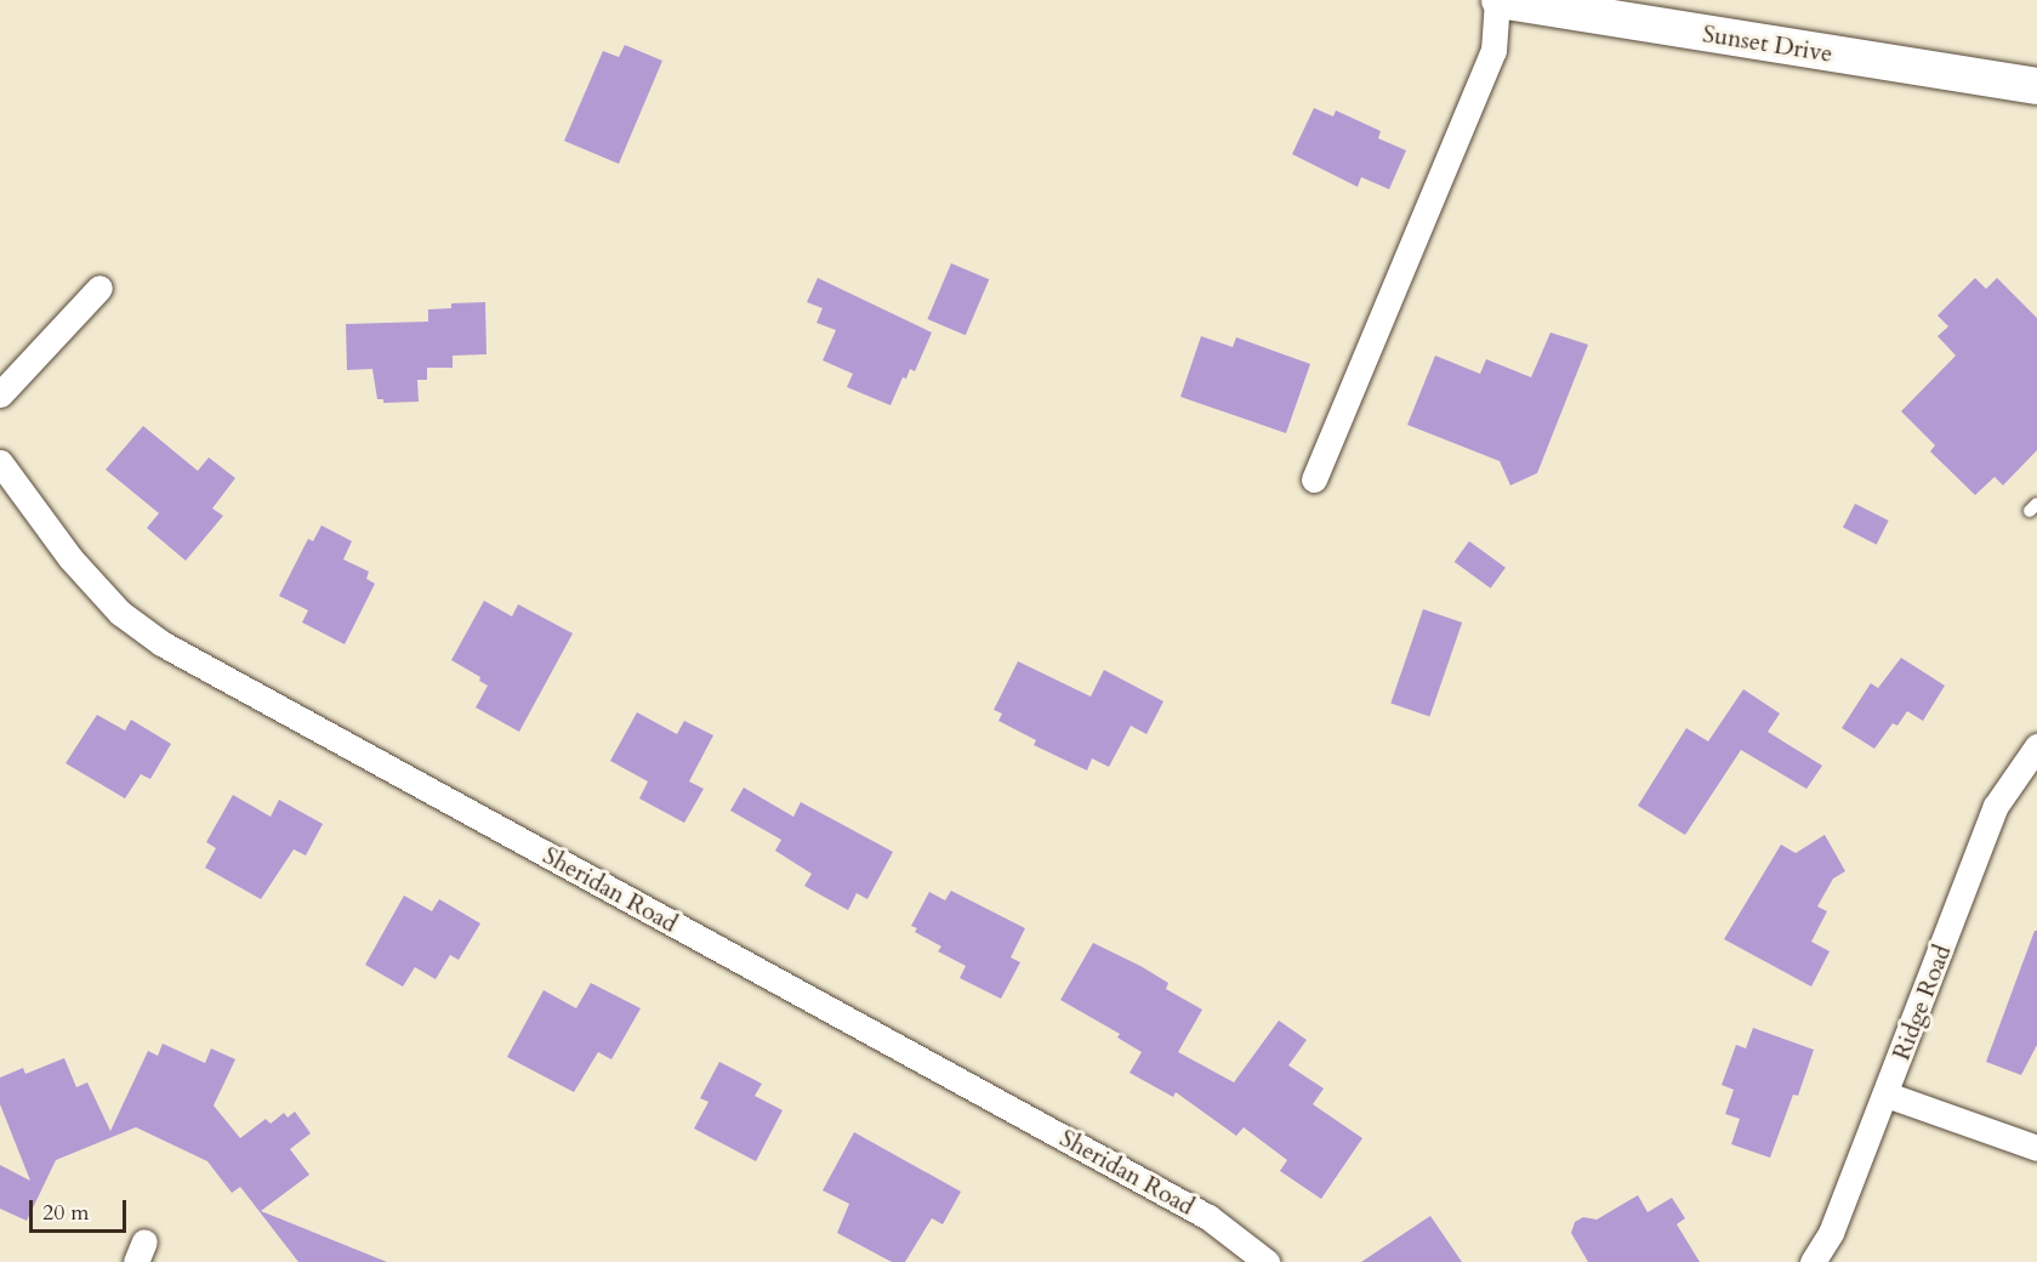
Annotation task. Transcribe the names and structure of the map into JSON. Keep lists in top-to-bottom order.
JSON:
{
  "streets": {
    "main road": ["Sunset Drive"],
    "street": ["Sheridan Road", "Ridge Road"]
  },
  "scale_bar": "20 m"
}
